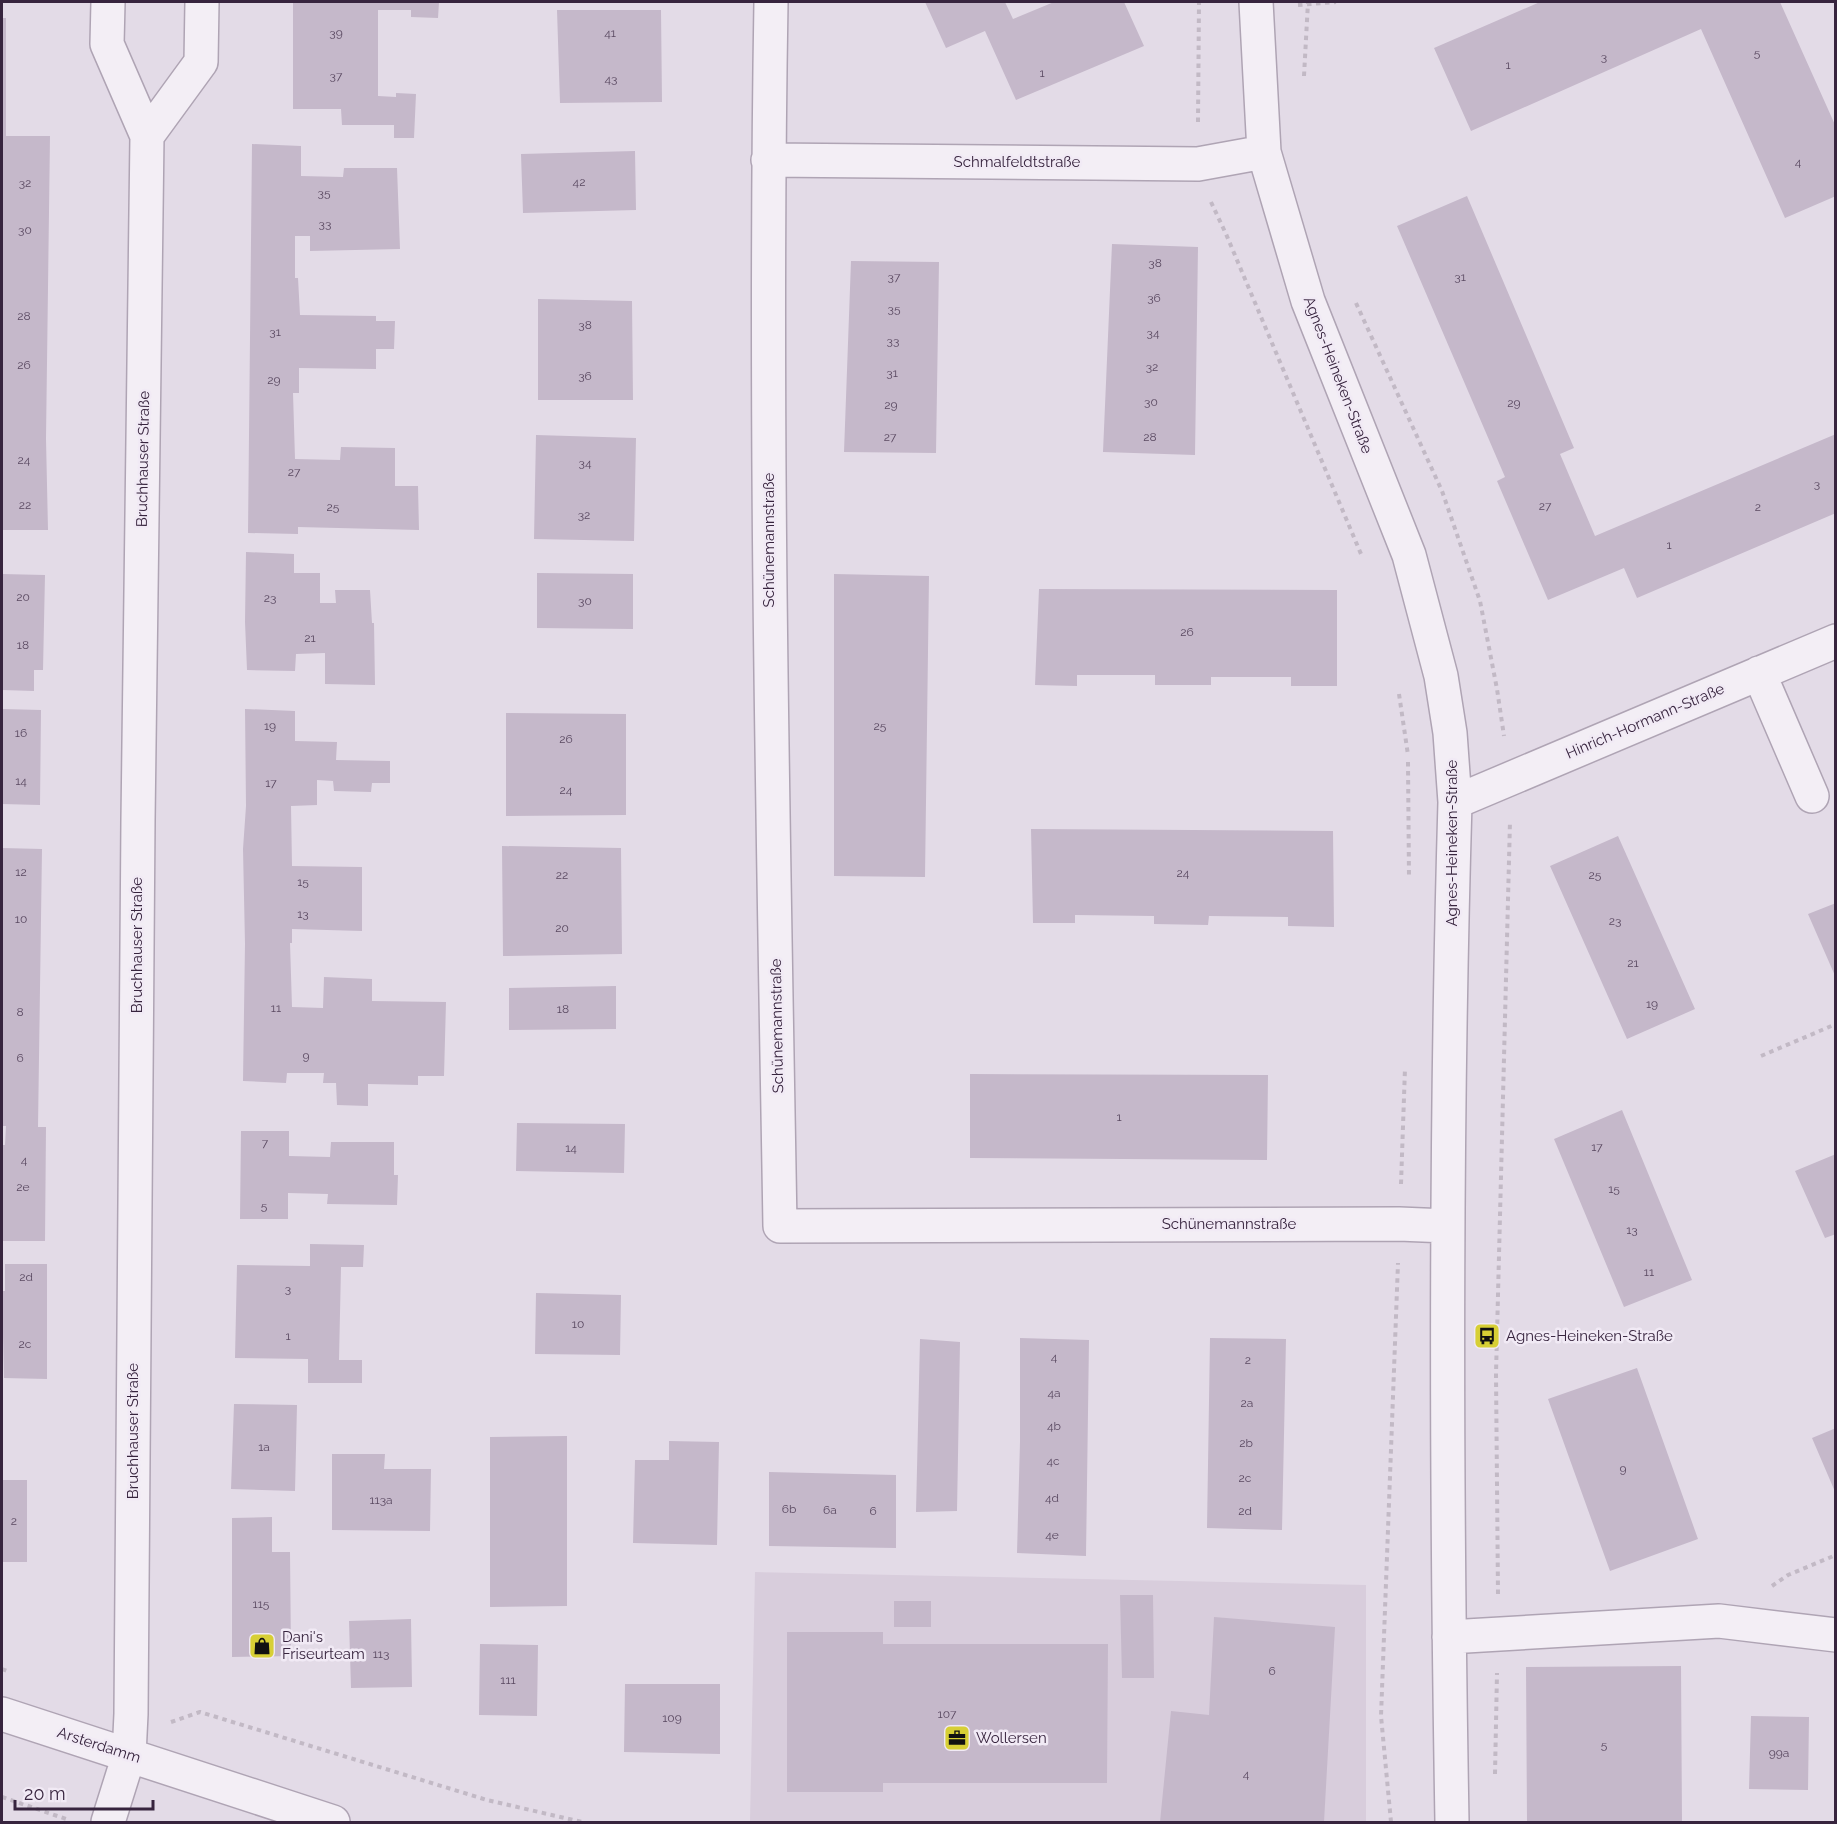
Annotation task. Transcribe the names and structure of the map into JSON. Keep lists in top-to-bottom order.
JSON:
{
  "streets": {
    "street": [
      "Schmalfeldtstraße",
      "Agnes-Heineken-Straße",
      "Bruchhauser Straße",
      "Schünemannstraße",
      "Hinrich-Hormann-Straße",
      "Arsterdamm"
    ]
  },
  "crossings": [
    ["Schmalfeldtstraße", "Agnes-Heineken-Straße"],
    ["Schmalfeldtstraße", "Schünemannstraße"],
    ["Agnes-Heineken-Straße", "Schünemannstraße"],
    ["Agnes-Heineken-Straße", "Hinrich-Hormann-Straße"],
    ["Bruchhauser Straße", "Arsterdamm"]
  ],
  "places": {
    "bus stop": ["Agnes-Heineken-Straße"],
    "shop": ["Dani's Friseurteam"],
    "office": ["Wollersen"]
  },
  "house_numbers": [
    "39",
    "41",
    "5",
    "3",
    "1",
    "1",
    "37",
    "43",
    "4",
    "42",
    "32",
    "35",
    "33",
    "30",
    "38",
    "37",
    "31",
    "36",
    "35",
    "28",
    "38",
    "31",
    "34",
    "33",
    "26",
    "32",
    "31",
    "36",
    "29",
    "30",
    "29",
    "29",
    "27",
    "28",
    "24",
    "34",
    "27",
    "3",
    "22",
    "27",
    "25",
    "2",
    "32",
    "1",
    "20",
    "23",
    "30",
    "26",
    "21",
    "18",
    "19",
    "25",
    "16",
    "26",
    "14",
    "17",
    "24",
    "12",
    "24",
    "22",
    "25",
    "15",
    "13",
    "10",
    "23",
    "20",
    "21",
    "19",
    "11",
    "18",
    "8",
    "9",
    "6",
    "1",
    "7",
    "17",
    "14",
    "4",
    "2e",
    "15",
    "5",
    "13",
    "11",
    "2d",
    "3",
    "10",
    "1",
    "2c",
    "4",
    "2",
    "4a",
    "2a",
    "4b",
    "2b",
    "1a",
    "4c",
    "9",
    "2c",
    "4d",
    "113a",
    "6b",
    "6a",
    "6",
    "2d",
    "2",
    "4e",
    "115",
    "113",
    "6",
    "111",
    "107",
    "109",
    "5",
    "99a",
    "4"
  ],
  "scale_bar": "20 m"
}
